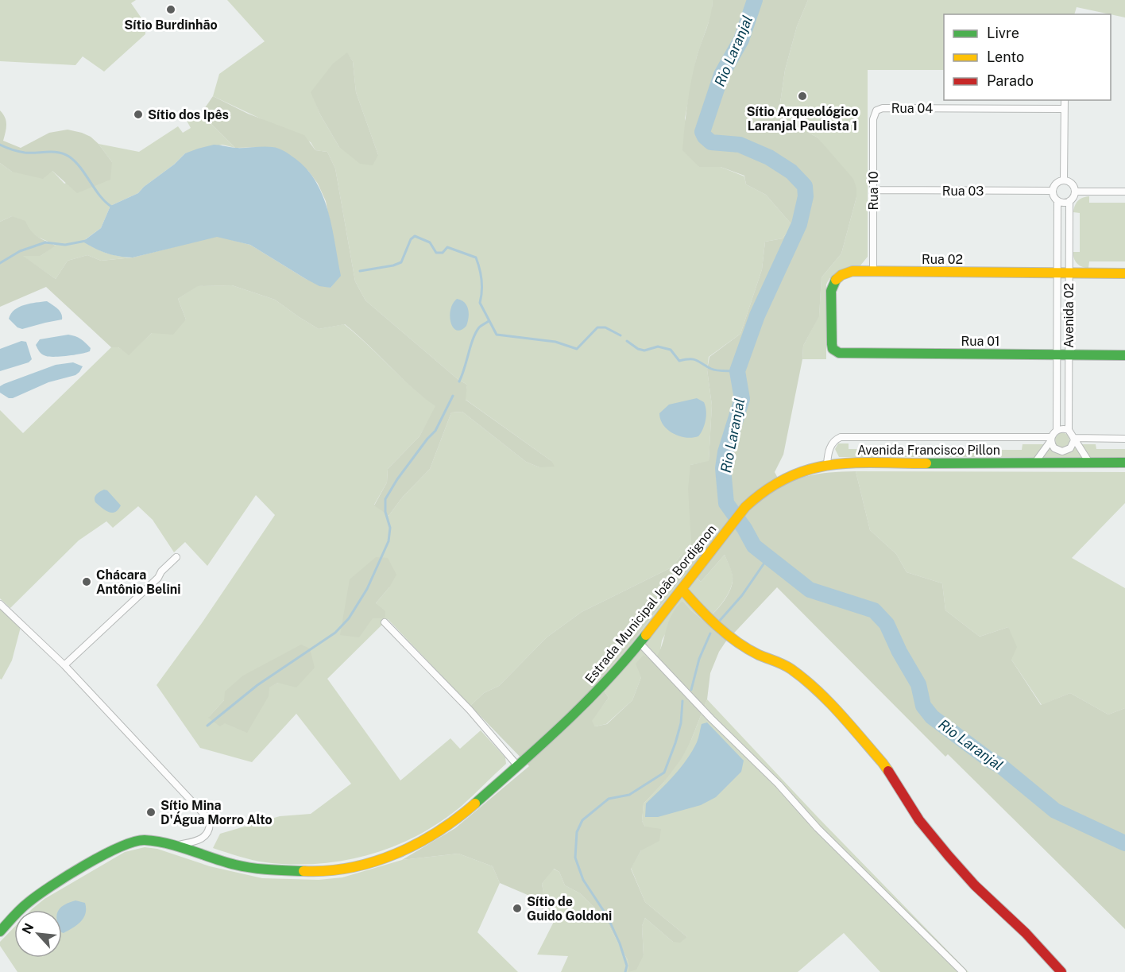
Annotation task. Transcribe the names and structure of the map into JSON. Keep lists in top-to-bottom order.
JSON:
{
  "streets": {
    "main road": [
      "Rua 02",
      "Rua 01",
      "Avenida Francisco Pillon",
      "Estrada Municipal João Bordignon"
    ],
    "street": [
      "Rua 04",
      "Rua 10",
      "Rua 03",
      "Avenida 02"
    ]
  },
  "crossings": [
    ["Rua 04", "Rua 10"],
    ["Rua 10", "Rua 03"],
    ["Rua 10", "Rua 02"],
    ["Rua 03", "Avenida 02"],
    ["Rua 02", "Avenida 02"],
    ["Rua 02", "Rua 01"],
    ["Avenida 02", "Rua 01"],
    ["Avenida Francisco Pillon", "Estrada Municipal João Bordignon"]
  ],
  "water": ["Rio Laranjal"],
  "places": [
    "Sítio Burdinhão",
    "Sítio Arqueológico Laranjal Paulista 1",
    "Sítio dos Ipês",
    "Chácara Antônio Belini",
    "Sítio Mina D'Água Morro Alto",
    "Sítio de Guido Goldoni"
  ],
  "legend": ["Livre", "Lento", "Parado"],
  "north": "top left"
}
